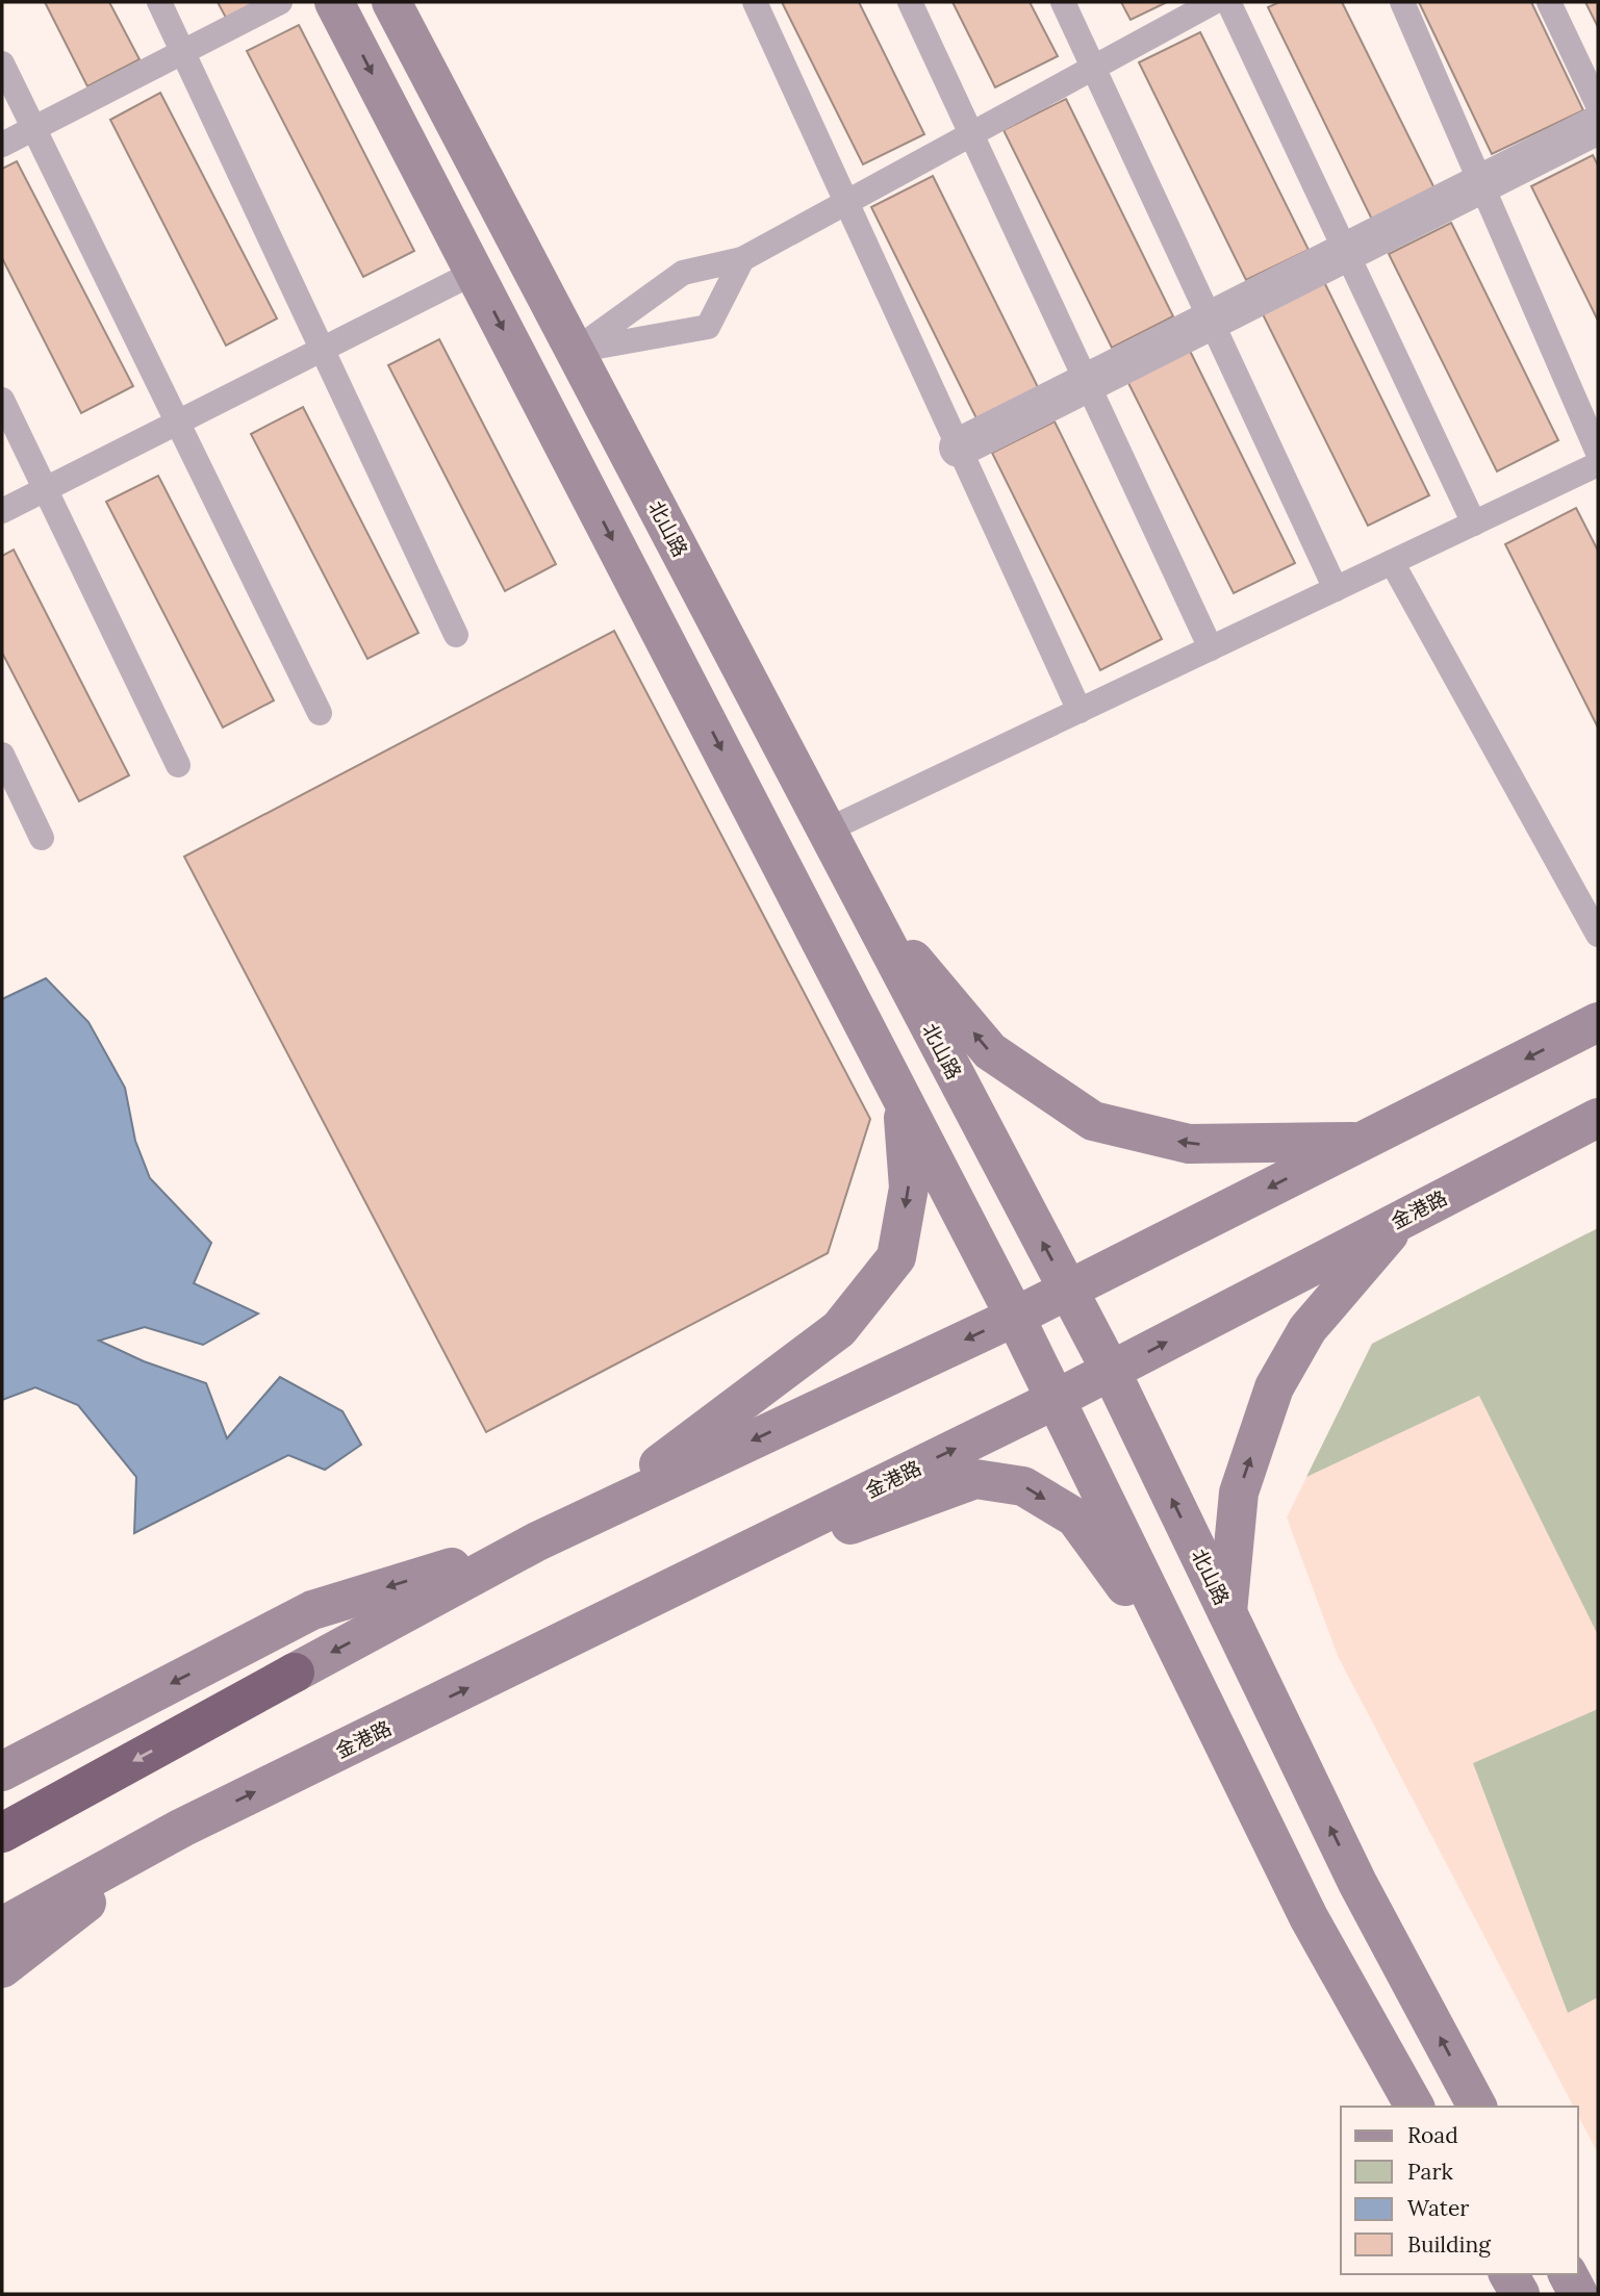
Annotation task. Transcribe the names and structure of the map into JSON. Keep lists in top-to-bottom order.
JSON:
{
  "streets": {
    "street": ["北山路", "金港路"]
  },
  "crossings": [
    ["北山路", "金港路"]
  ],
  "legend": [
    "Road",
    "Park",
    "Water",
    "Building"
  ]
}
